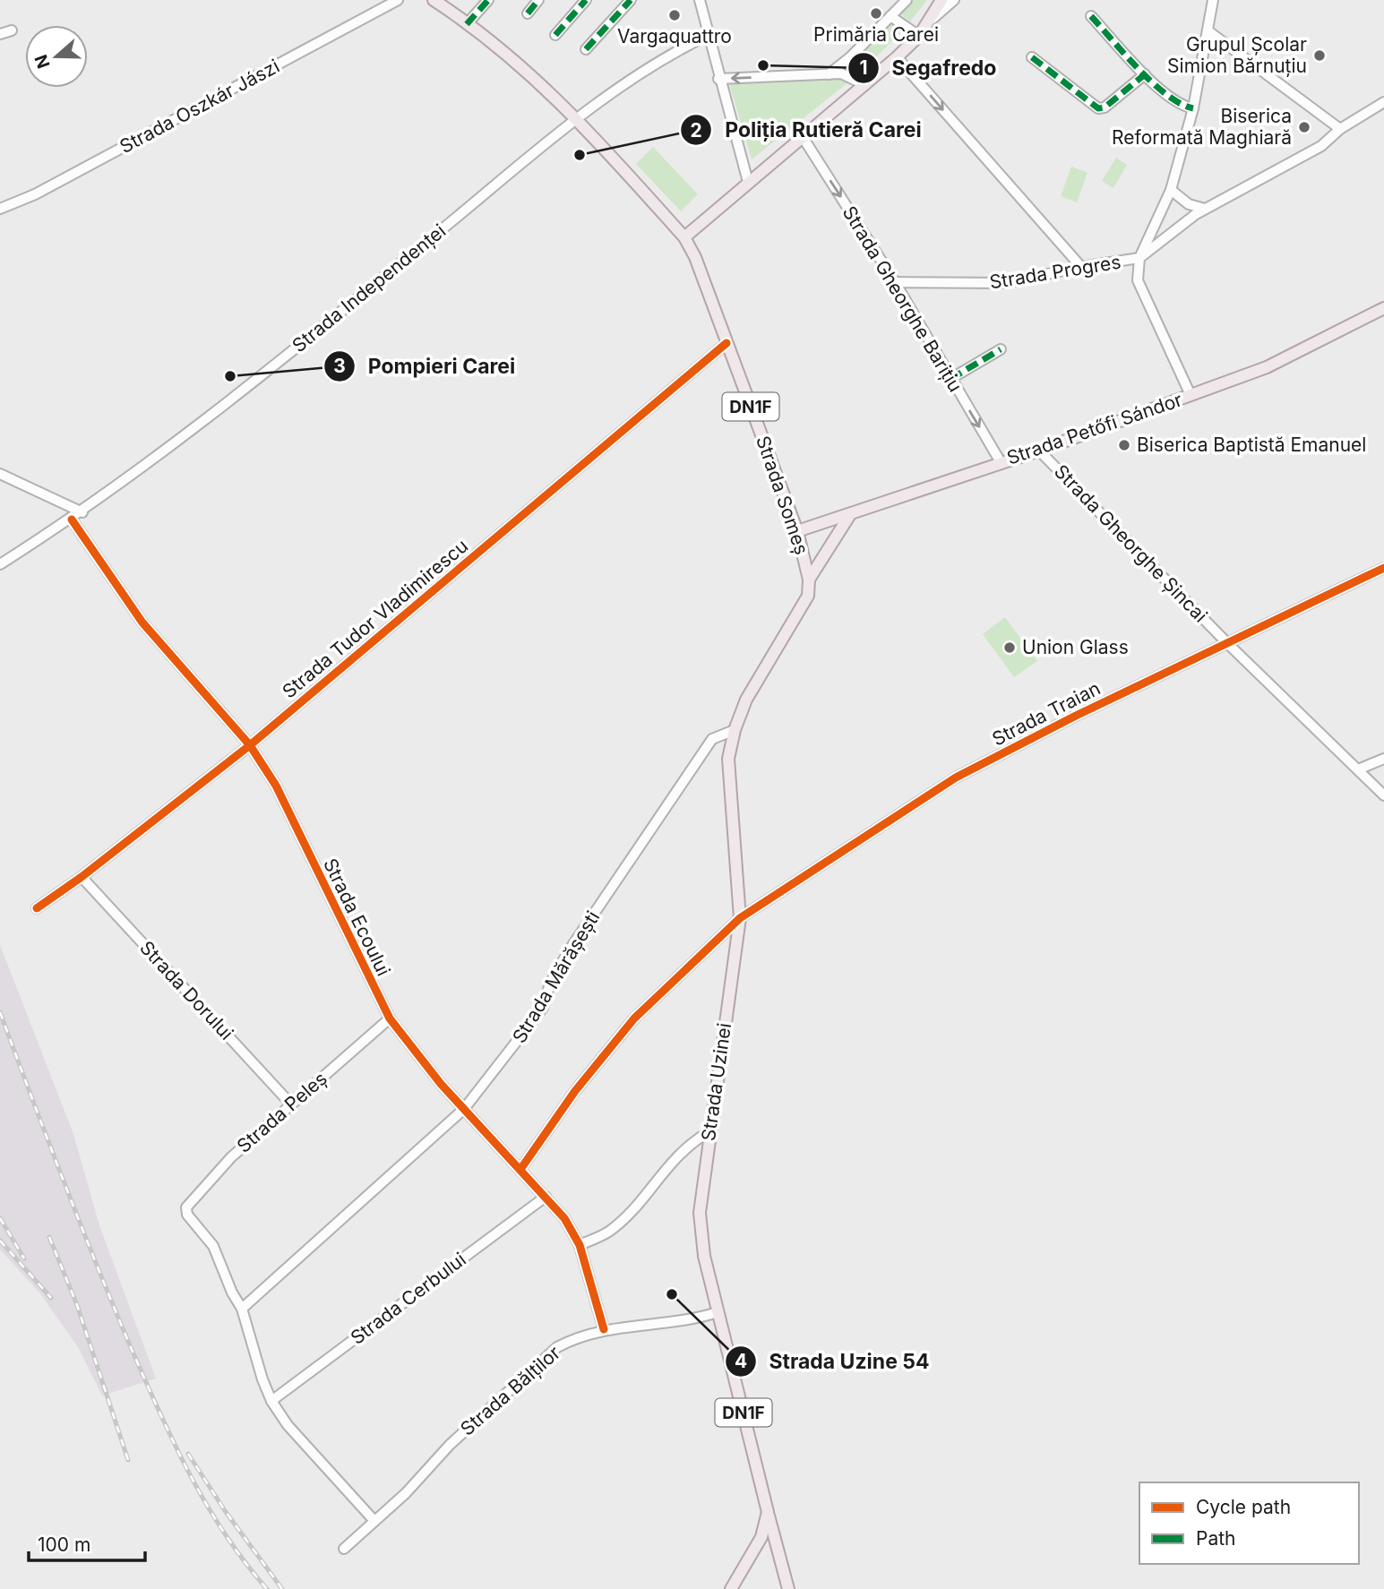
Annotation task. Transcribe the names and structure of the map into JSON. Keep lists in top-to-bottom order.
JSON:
{
  "streets": {
    "main road": [
      "DN1F",
      "Strada Petőfi Sándor",
      "Strada Someș",
      "Strada Uzinei"
    ],
    "street": [
      "Strada Oszkár Jászi",
      "Strada Progres",
      "Strada Independenței",
      "Strada Gheorghe Barițiu",
      "Strada Gheorghe Șincai",
      "Strada Tudor Vladimirescu",
      "Strada Traian",
      "Strada Ecoului",
      "Strada Mărășești",
      "Strada Dorului",
      "Strada Peleș",
      "Strada Cerbului",
      "Strada Bălților"
    ]
  },
  "crossings": [
    ["Strada Progres", "Strada Gheorghe Barițiu"],
    ["Strada Independenței", "Strada Someș"],
    ["Strada Independenței", "Strada Ecoului"],
    ["Strada Gheorghe Barițiu", "Strada Petőfi Sándor"],
    ["Strada Petőfi Sándor", "Strada Someș"],
    ["Strada Petőfi Sándor", "Strada Gheorghe Șincai"],
    ["Strada Petőfi Sándor", "Strada Uzinei"],
    ["Strada Someș", "Strada Tudor Vladimirescu"],
    ["Strada Someș", "Strada Uzinei"],
    ["Strada Gheorghe Șincai", "Strada Traian"],
    ["Strada Tudor Vladimirescu", "Strada Ecoului"],
    ["Strada Tudor Vladimirescu", "Strada Dorului"],
    ["Strada Traian", "Strada Ecoului"],
    ["Strada Traian", "Strada Uzinei"],
    ["Strada Ecoului", "Strada Mărășești"],
    ["Strada Ecoului", "Strada Peleș"],
    ["Strada Ecoului", "Strada Cerbului"],
    ["Strada Ecoului", "Strada Bălților"],
    ["Strada Mărășești", "Strada Uzinei"],
    ["Strada Mărășești", "Strada Peleș"],
    ["Strada Dorului", "Strada Peleș"],
    ["Strada Uzinei", "Strada Bălților"]
  ],
  "one_way": ["Strada Gheorghe Barițiu"],
  "places": [
    "Primăria Carei",
    "Vargaquattro",
    "Grupul Școlar Simion Bărnuțiu",
    "Segafredo",
    "Biserica Reformată Maghiară",
    "Poliția Rutieră Carei",
    "Pompieri Carei",
    "Biserica Baptistă Emanuel",
    "Union Glass",
    "Strada Uzine 54"
  ],
  "legend": ["Cycle path", "Path"],
  "scale_bar": "100 m",
  "north": "left"
}
